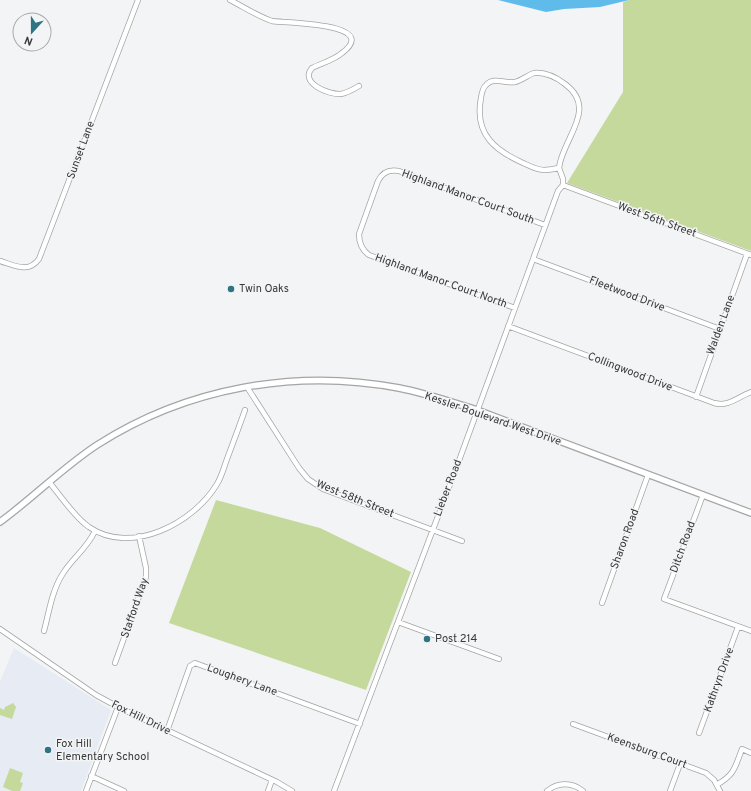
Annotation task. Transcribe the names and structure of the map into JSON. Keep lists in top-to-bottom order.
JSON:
{
  "streets": {
    "main road": ["Kessler Boulevard West Drive"],
    "street": [
      "Sunset Lane",
      "Highland Manor Court South",
      "West 56th Street",
      "Highland Manor Court North",
      "Fleetwood Drive",
      "Walden Lane",
      "Collingwood Drive",
      "Lieber Road",
      "West 58th Street",
      "Sharon Road",
      "Ditch Road",
      "Stafford Way",
      "Loughery Lane",
      "Kathryn Drive",
      "Fox Hill Drive",
      "Keensburg Court"
    ]
  },
  "crossings": [
    ["Highland Manor Court South", "Highland Manor Court North"],
    ["Highland Manor Court South", "Lieber Road"],
    ["West 56th Street", "Walden Lane"],
    ["West 56th Street", "Lieber Road"],
    ["Highland Manor Court North", "Lieber Road"],
    ["Fleetwood Drive", "Walden Lane"],
    ["Fleetwood Drive", "Lieber Road"],
    ["Walden Lane", "Collingwood Drive"],
    ["Collingwood Drive", "Lieber Road"],
    ["Kessler Boulevard West Drive", "Lieber Road"],
    ["Kessler Boulevard West Drive", "West 58th Street"],
    ["Kessler Boulevard West Drive", "Sharon Road"],
    ["Kessler Boulevard West Drive", "Ditch Road"],
    ["Lieber Road", "West 58th Street"],
    ["Lieber Road", "Loughery Lane"],
    ["Ditch Road", "Kathryn Drive"],
    ["Loughery Lane", "Fox Hill Drive"]
  ],
  "places": ["Twin Oaks", "Post 214", "Fox Hill Elementary School"],
  "north": "bottom"
}
